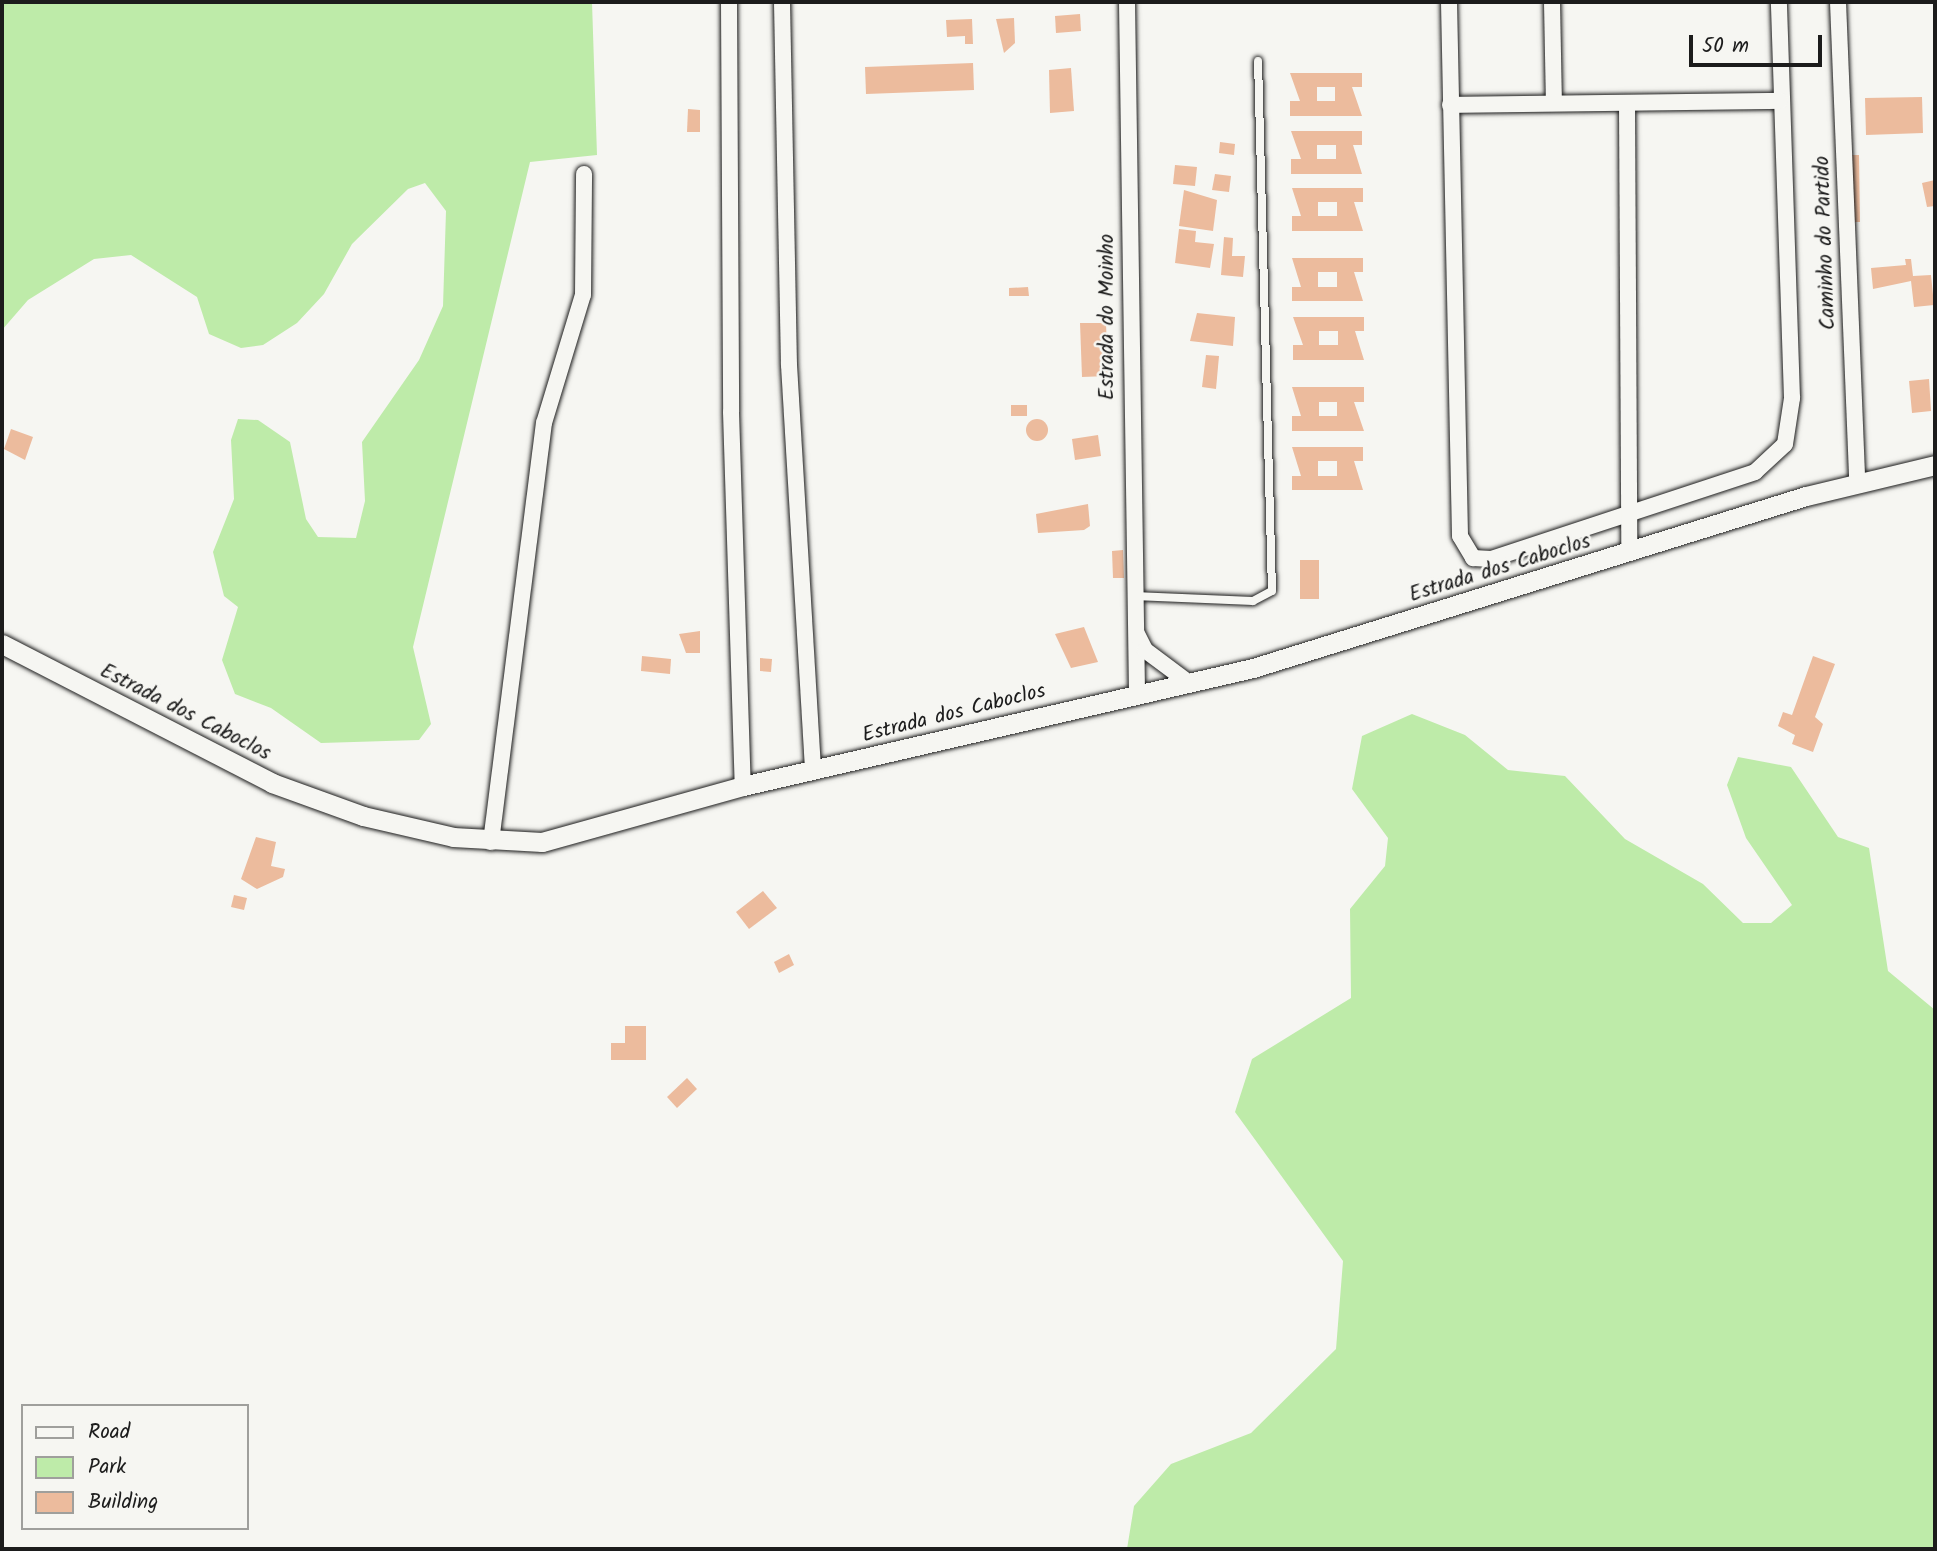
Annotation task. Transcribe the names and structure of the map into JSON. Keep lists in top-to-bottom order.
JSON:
{
  "streets": {
    "street": ["Caminho do Partido", "Estrada do Moinho", "Estrada dos Caboclos"]
  },
  "crossings": [
    ["Caminho do Partido", "Estrada dos Caboclos"],
    ["Estrada do Moinho", "Estrada dos Caboclos"]
  ],
  "legend": ["Road", "Park", "Building"],
  "scale_bar": "50 m"
}
